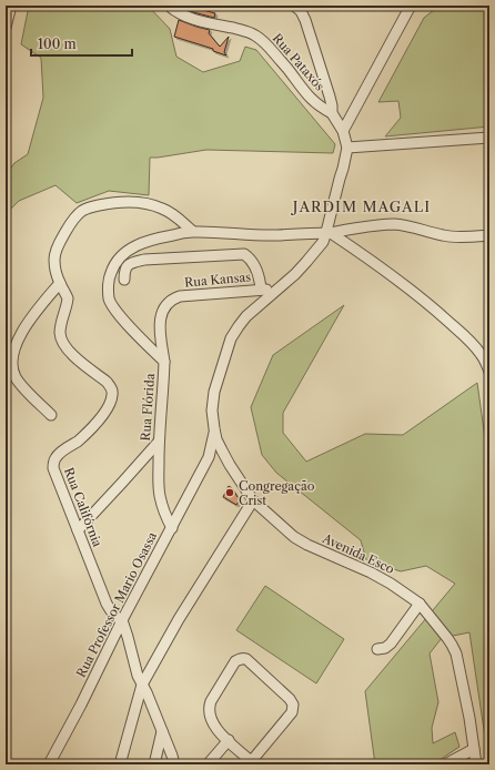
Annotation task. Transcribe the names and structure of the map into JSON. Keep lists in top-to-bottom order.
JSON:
{
  "streets": {
    "street": [
      "Rua Pataxós",
      "Rua Kansas",
      "Rua Flórida",
      "Rua Califórnia",
      "Avenida Esco",
      "Rua Professor Mario Osassa"
    ]
  },
  "crossings": [
    ["Rua Kansas", "Rua Flórida"],
    ["Rua Flórida", "Rua Professor Mario Osassa"],
    ["Rua Califórnia", "Rua Professor Mario Osassa"],
    ["Avenida Esco", "Rua Professor Mario Osassa"]
  ],
  "districts": ["JARDIM MAGALI"],
  "places": ["Congregação Crist"],
  "scale_bar": "100 m"
}
